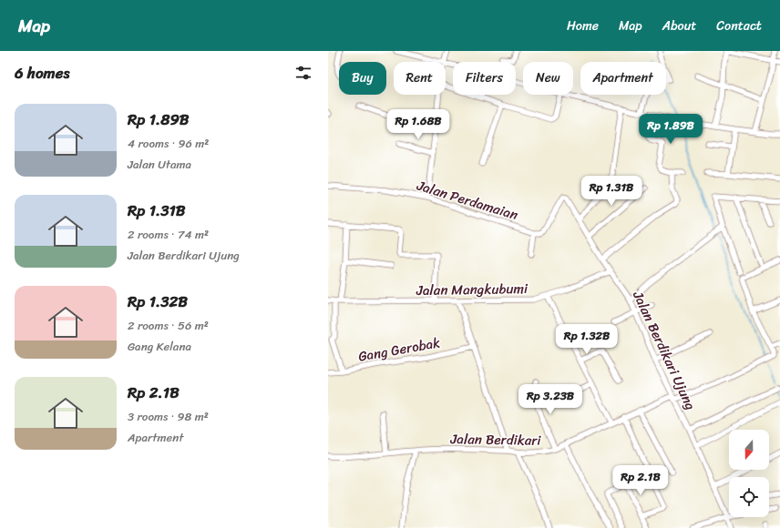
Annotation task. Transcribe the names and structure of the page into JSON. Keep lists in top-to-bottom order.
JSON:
{
  "streets": {
    "street": [
      "Jalan Perdamaian",
      "Jalan Mangkubumi",
      "Gang Gerobak",
      "Jalan Berdikari Ujung",
      "Jalan Berdikari"
    ]
  },
  "crossings": [
    ["Jalan Perdamaian", "Jalan Berdikari Ujung"],
    ["Jalan Mangkubumi", "Jalan Berdikari Ujung"],
    ["Jalan Berdikari Ujung", "Jalan Berdikari"]
  ],
  "north": "bottom",
  "page": {
    "header": "Map",
    "nav": [
      "Home",
      "Map",
      "About",
      "Contact"
    ],
    "heading": "6 homes",
    "chip": [
      "Buy",
      "Rent",
      "Filters",
      "New",
      "Apartment"
    ],
    "list": [
      {
        "name": "Rp 1.89B",
        "note": "4 rooms · 96 m² · Jalan Utama"
      },
      {
        "name": "Rp 1.31B",
        "note": "2 rooms · 74 m² · Jalan Berdikari Ujung"
      },
      {
        "name": "Rp 1.32B",
        "note": "2 rooms · 56 m² · Gang Kelana"
      },
      {
        "name": "Rp 2.1B",
        "note": "3 rooms · 98 m² · Apartment"
      }
    ],
    "price": [
      "Rp 1.68B",
      "Rp 1.89B",
      "Rp 1.31B",
      "Rp 1.32B",
      "Rp 3.23B",
      "Rp 2.1B"
    ]
  }
}
